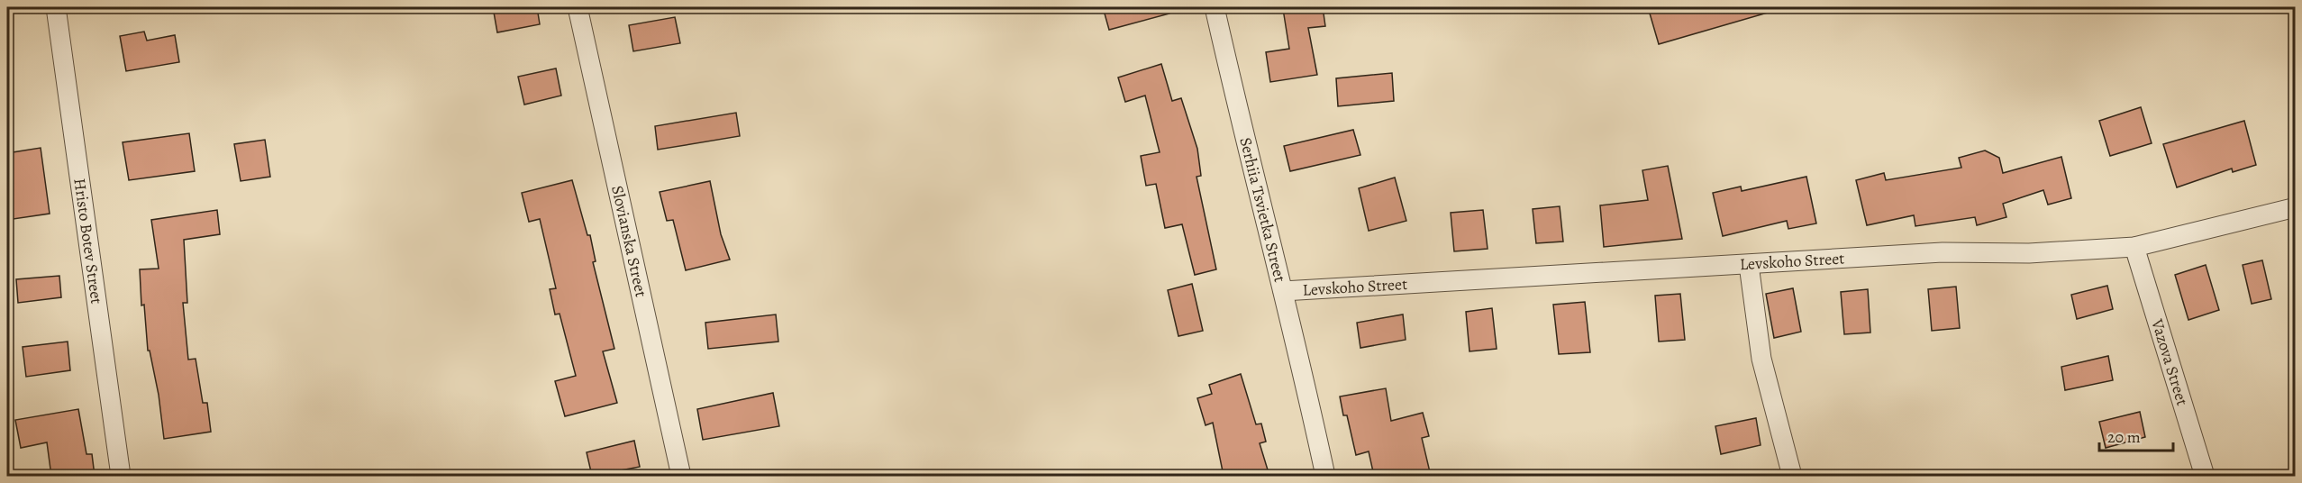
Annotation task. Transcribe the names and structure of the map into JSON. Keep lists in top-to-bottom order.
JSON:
{
  "streets": {
    "street": [
      "Serhiia Tsvietka Street",
      "Hristo Botev Street",
      "Slovianska Street",
      "Levskoho Street",
      "Vazova Street"
    ]
  },
  "crossings": [
    ["Serhiia Tsvietka Street", "Levskoho Street"],
    ["Levskoho Street", "Vazova Street"]
  ],
  "scale_bar": "20 m"
}
